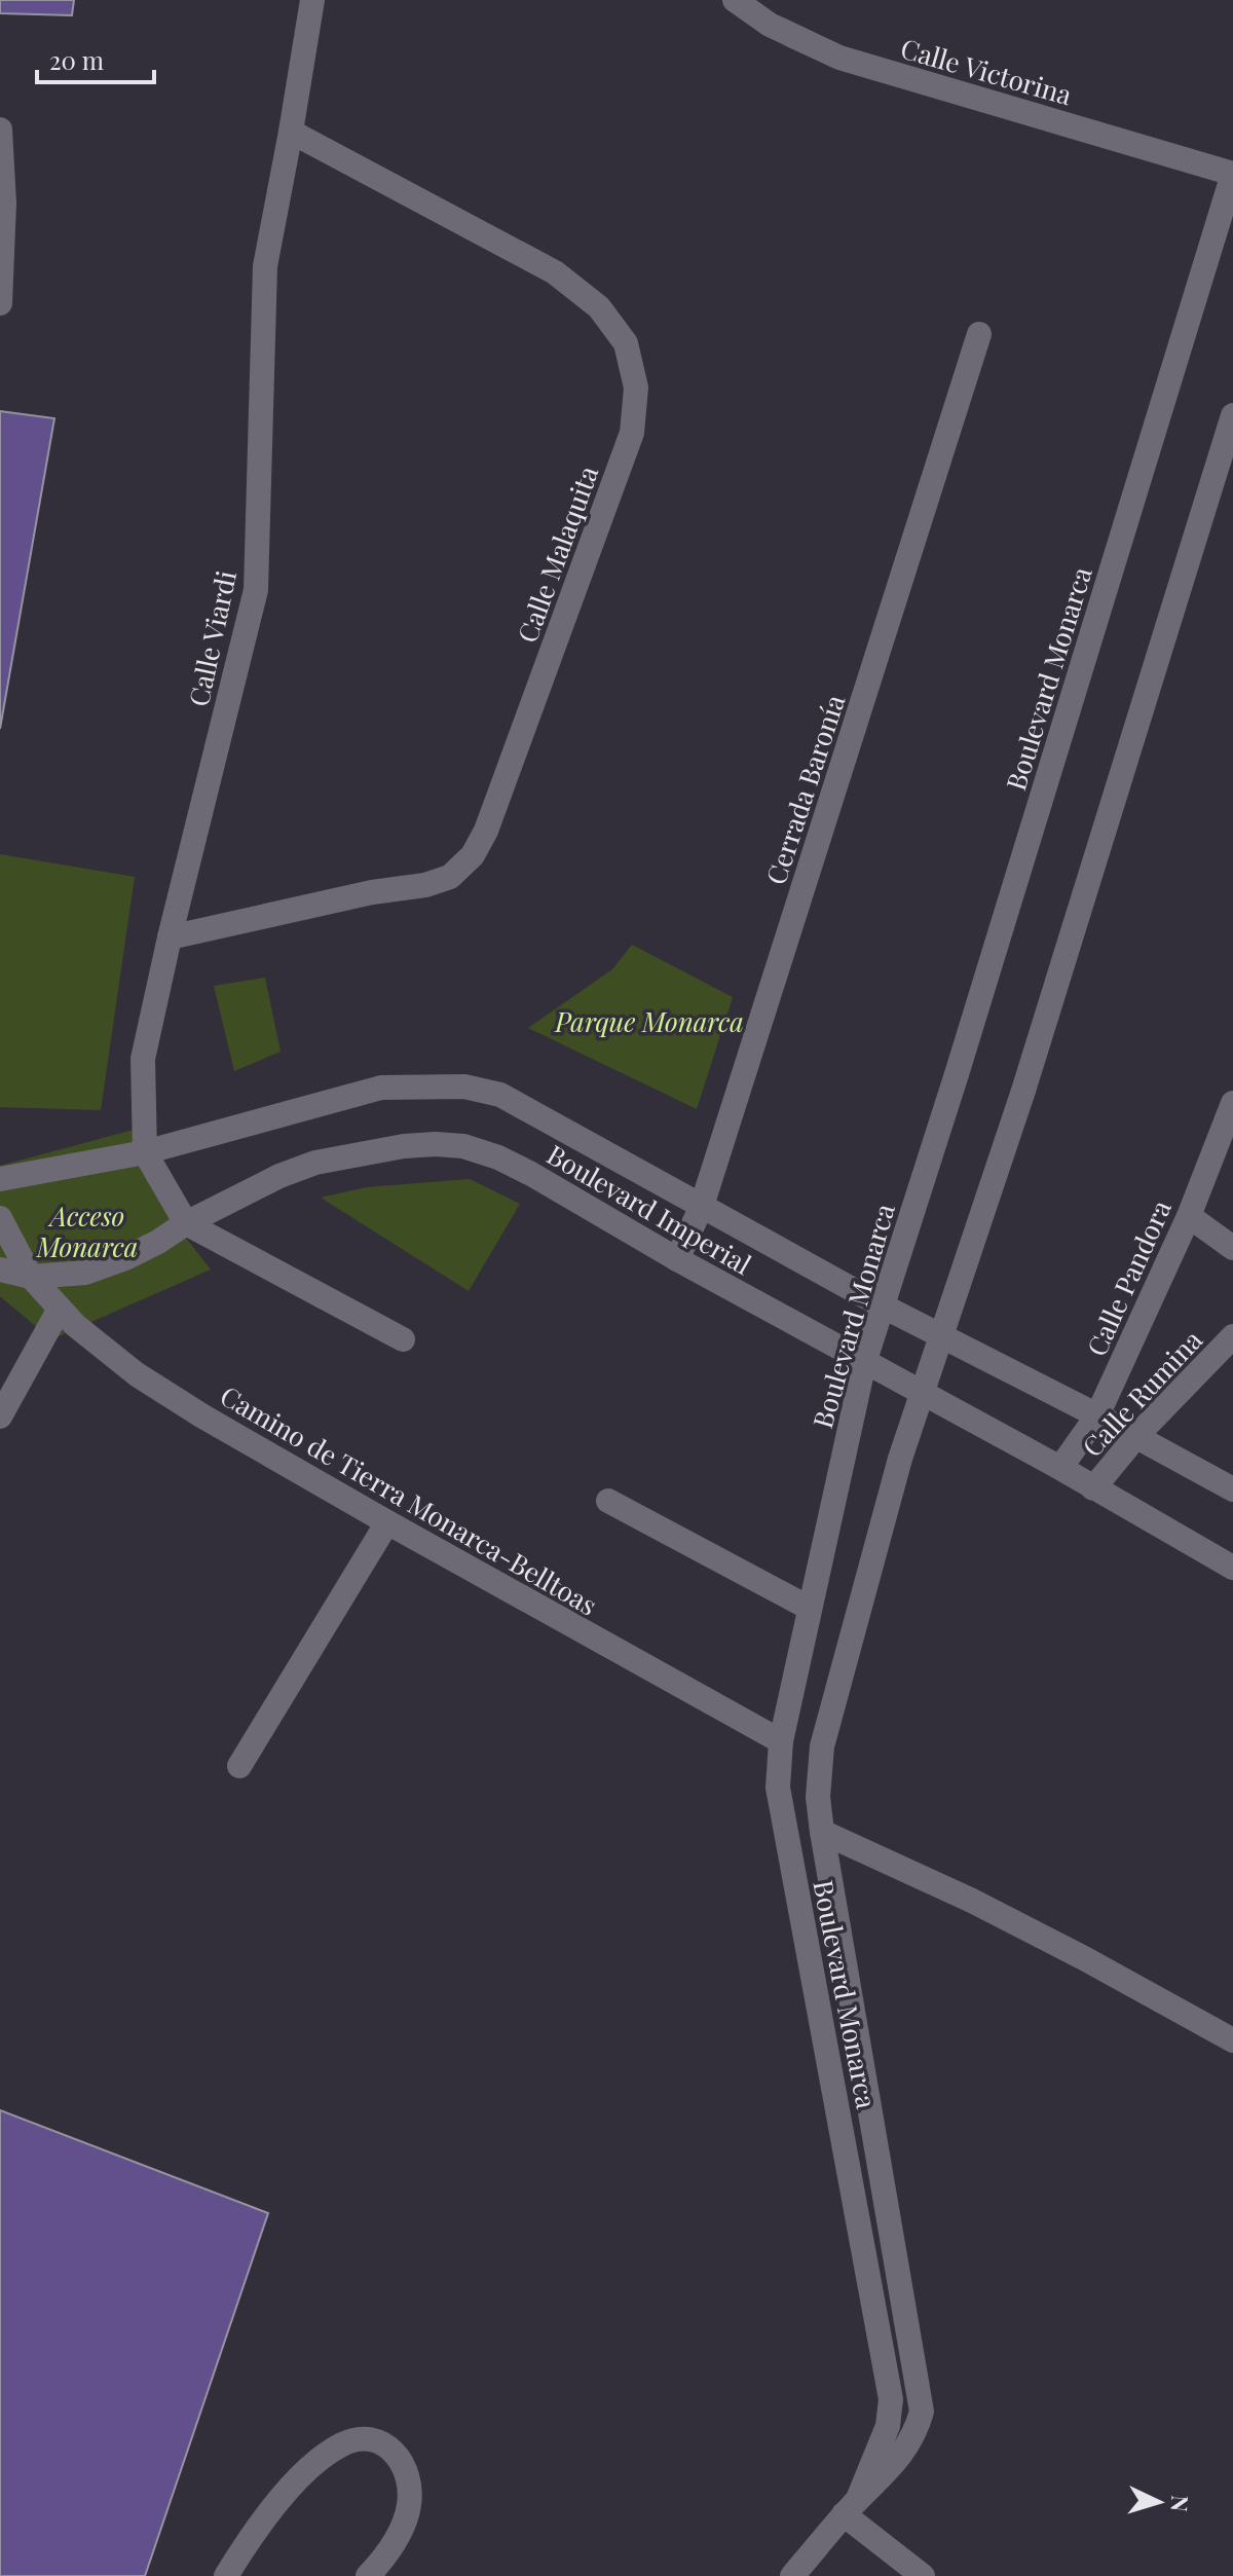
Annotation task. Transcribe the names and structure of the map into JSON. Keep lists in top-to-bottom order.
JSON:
{
  "streets": {
    "street": [
      "Calle Victorina",
      "Calle Malaquita",
      "Calle Viardi",
      "Boulevard Monarca",
      "Cerrada Baronía",
      "Boulevard Imperial",
      "Calle Pandora",
      "Calle Rumina",
      "Camino de Tierra Monarca-Belltoas"
    ]
  },
  "crossings": [
    ["Calle Victorina", "Boulevard Monarca"],
    ["Calle Malaquita", "Calle Viardi"],
    ["Calle Viardi", "Boulevard Imperial"],
    ["Boulevard Monarca", "Boulevard Imperial"],
    ["Boulevard Monarca", "Camino de Tierra Monarca-Belltoas"],
    ["Cerrada Baronía", "Boulevard Imperial"],
    ["Boulevard Imperial", "Calle Pandora"],
    ["Boulevard Imperial", "Calle Rumina"],
    ["Boulevard Imperial", "Camino de Tierra Monarca-Belltoas"]
  ],
  "parks": ["Parque Monarca", "Acceso Monarca"],
  "scale_bar": "20 m",
  "north": "right"
}
